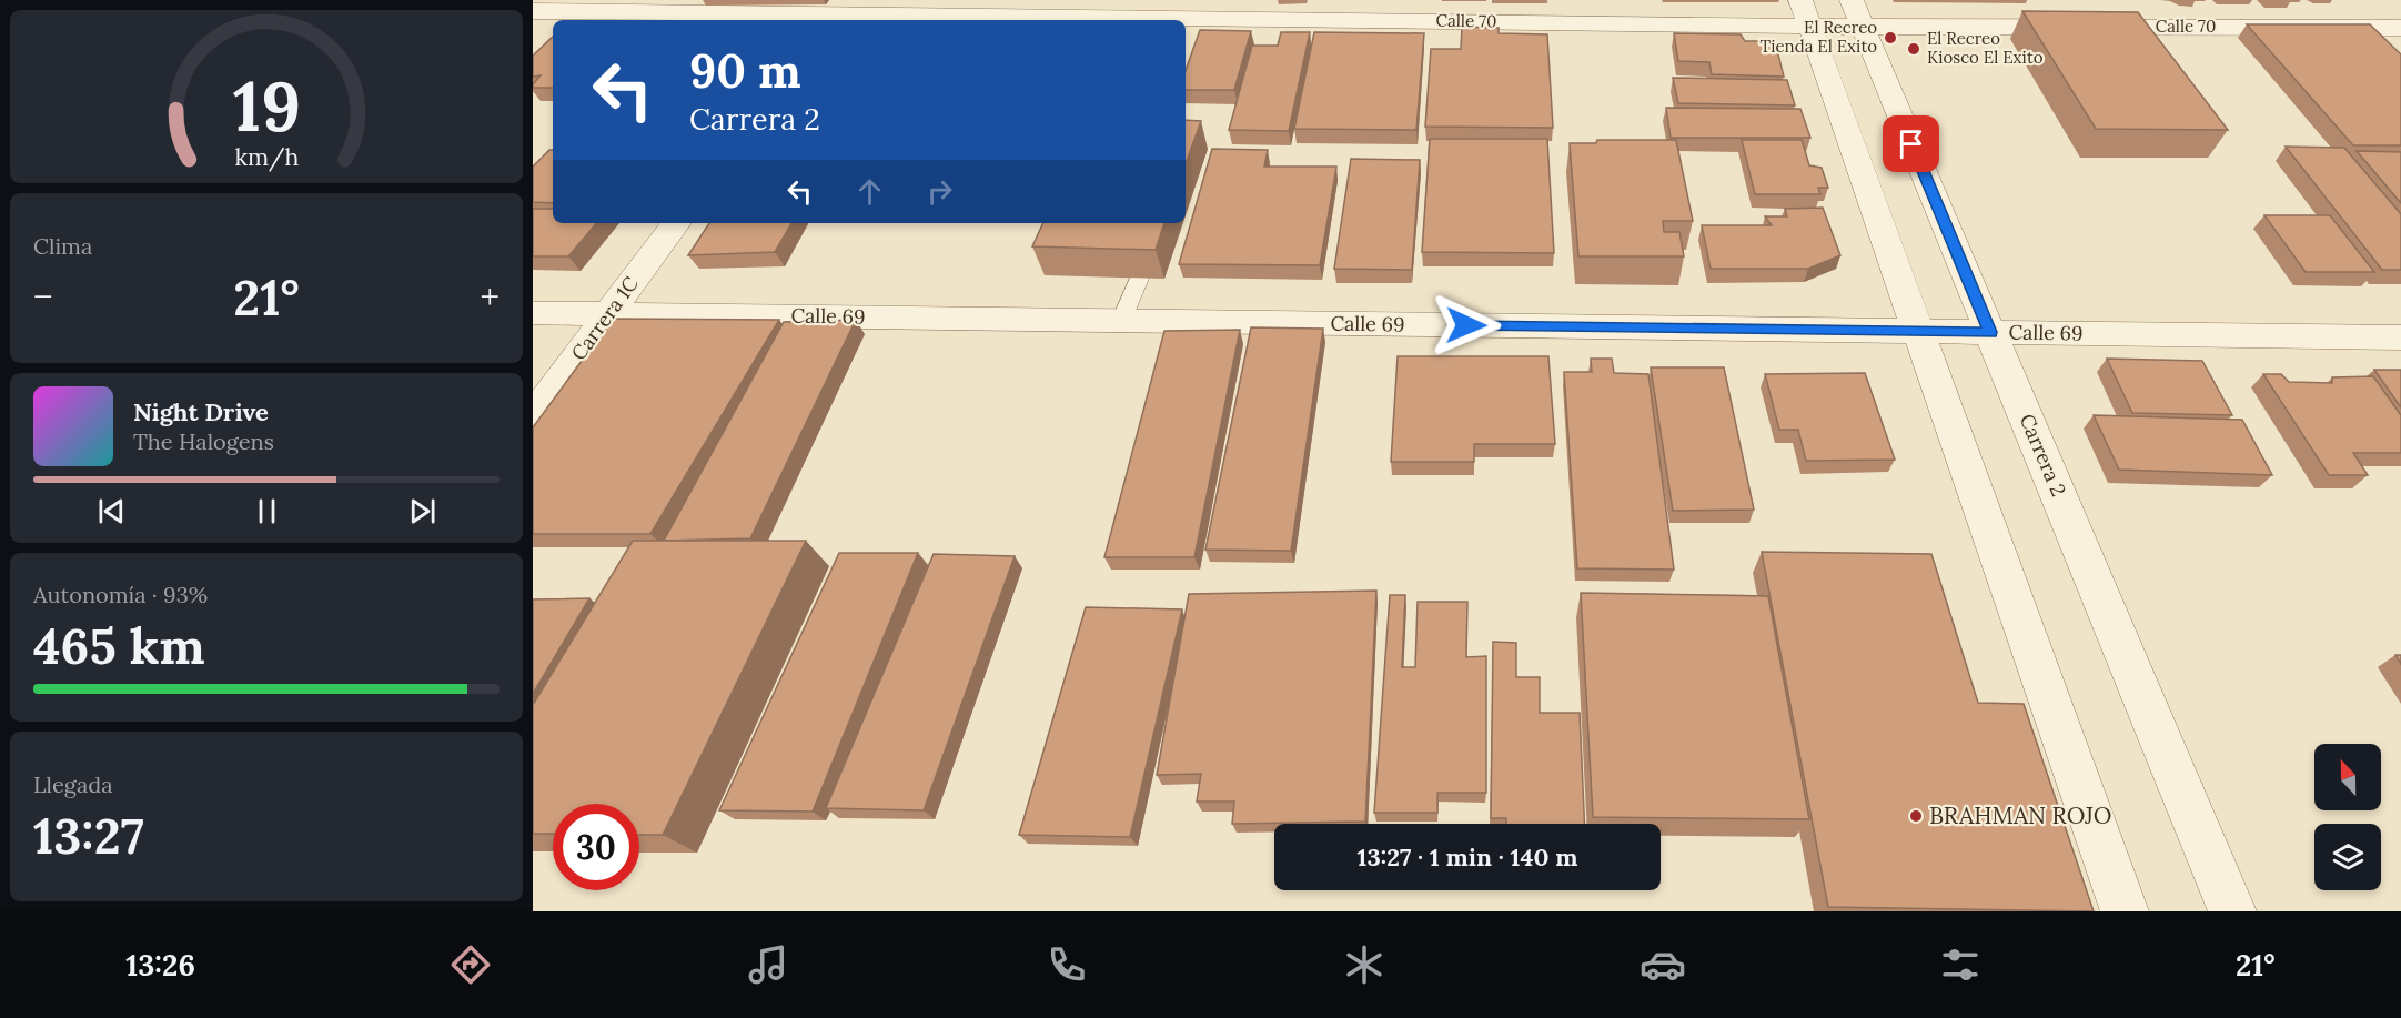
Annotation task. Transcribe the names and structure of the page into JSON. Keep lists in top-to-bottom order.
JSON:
{
  "streets": {
    "street": [
      "Calle 70",
      "Calle 69",
      "Carrera 1C",
      "Carrera 2"
    ]
  },
  "crossings": [
    ["Calle 70", "Carrera 2"],
    ["Calle 69", "Carrera 1C"],
    ["Calle 69", "Carrera 2"]
  ],
  "places": ["El Recreo Tienda El Exito", "El Recreo Kiosco El Exito", "BRAHMAN ROJO"],
  "north": "top",
  "page": {
    "turn": ["90 m", "Carrera 2"],
    "tile": [
      "Clima",
      ["Autonomía · 93%", "465 km"],
      ["Llegada", "13:27"]
    ],
    "heat": ["−", "21°", "+"],
    "song": ["Night Drive", "The Halogens"],
    "limit": "30",
    "trip": "13:27 · 1 min · 140 m",
    "tabs": ["13:26", "21°"],
    "gauge": ["19", "km/h"]
  }
}
